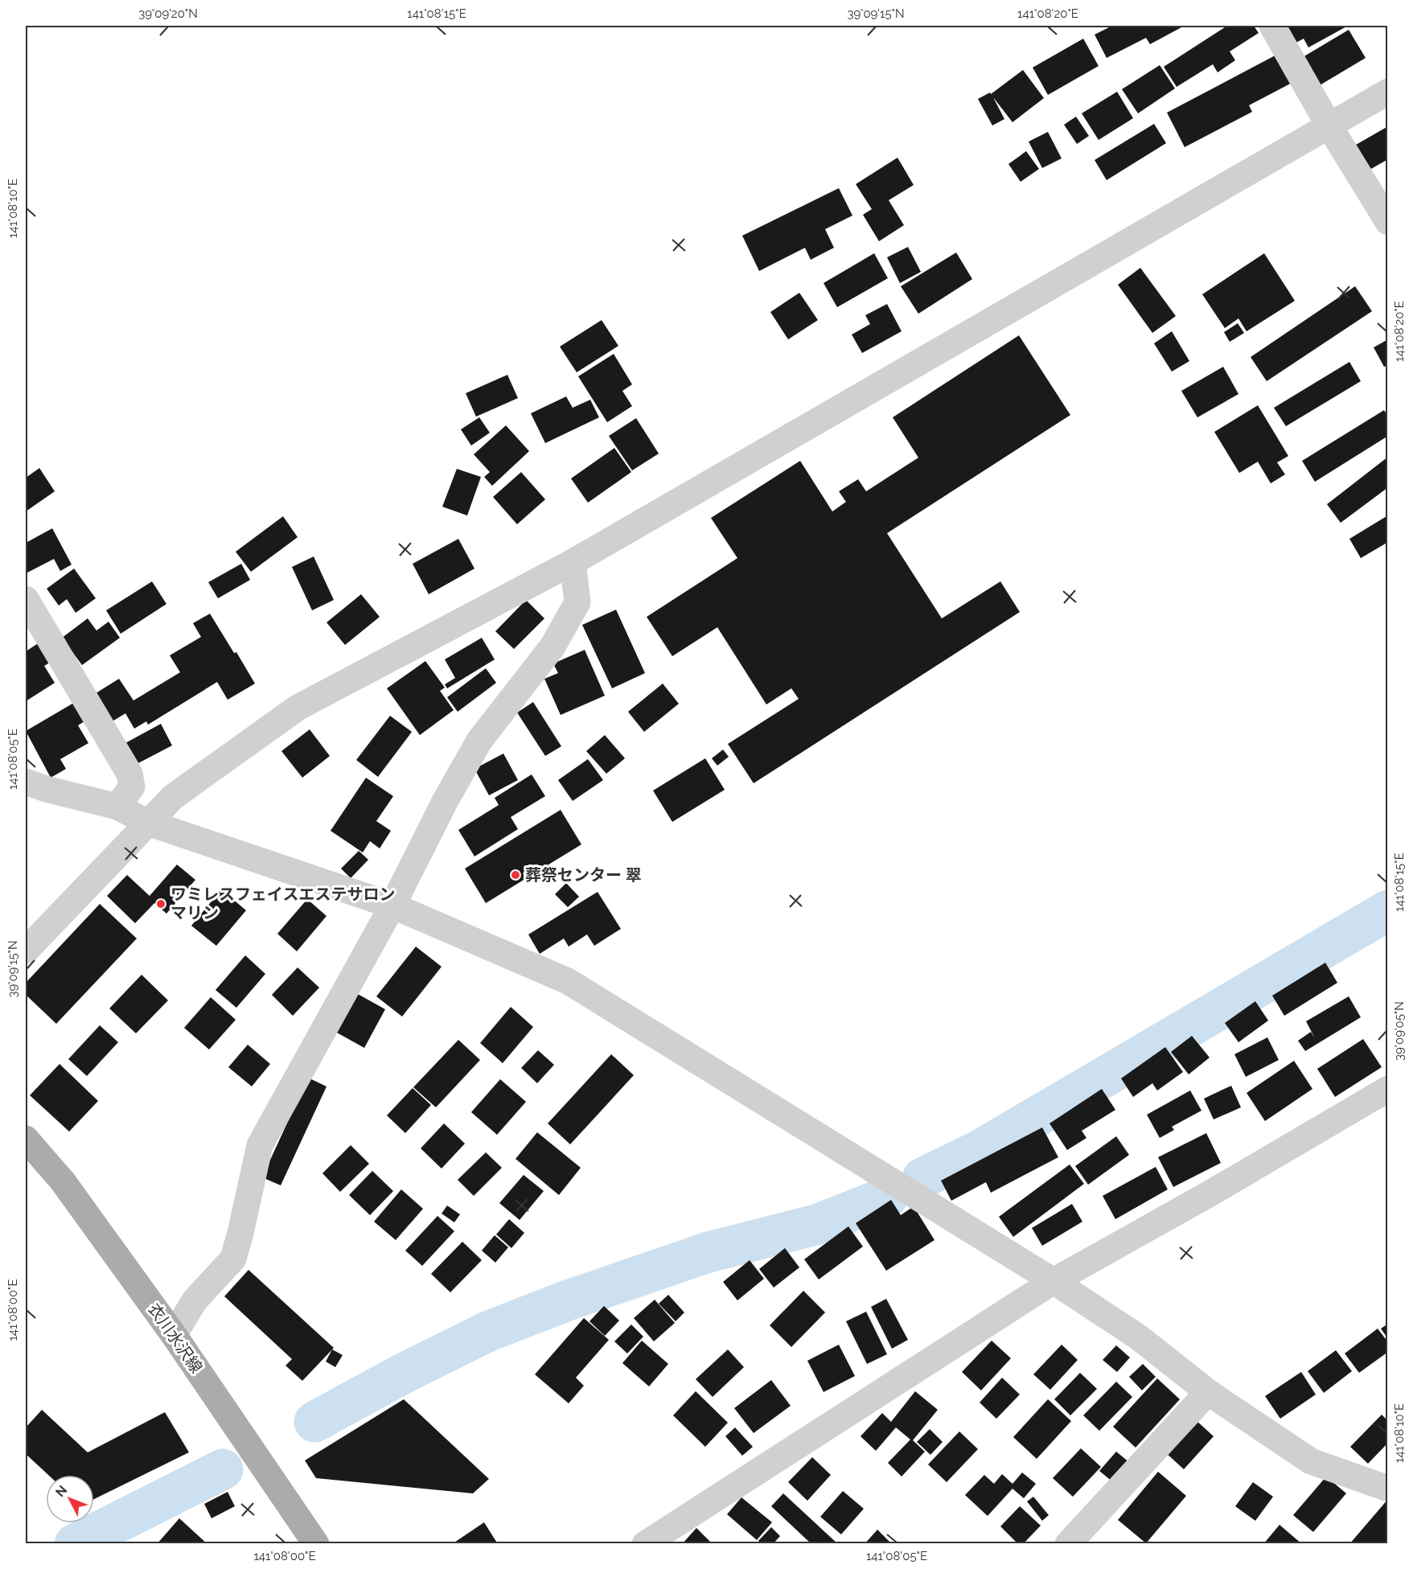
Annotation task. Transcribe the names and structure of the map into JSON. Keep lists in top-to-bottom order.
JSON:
{
  "streets": {
    "main road": ["衣川水沢線"]
  },
  "places": ["葬祭センター 翠", "ワミレスフェイスエステサロン マリン"],
  "north": "top left",
  "coordinates": [
    "39°09'20\"N",
    "141°08'15\"E",
    "39°09'15\"N",
    "141°08'20\"E",
    "141°08'10\"E",
    "141°08'05\"E",
    "39°09'05\"N",
    "141°08'00\"E"
  ]
}
